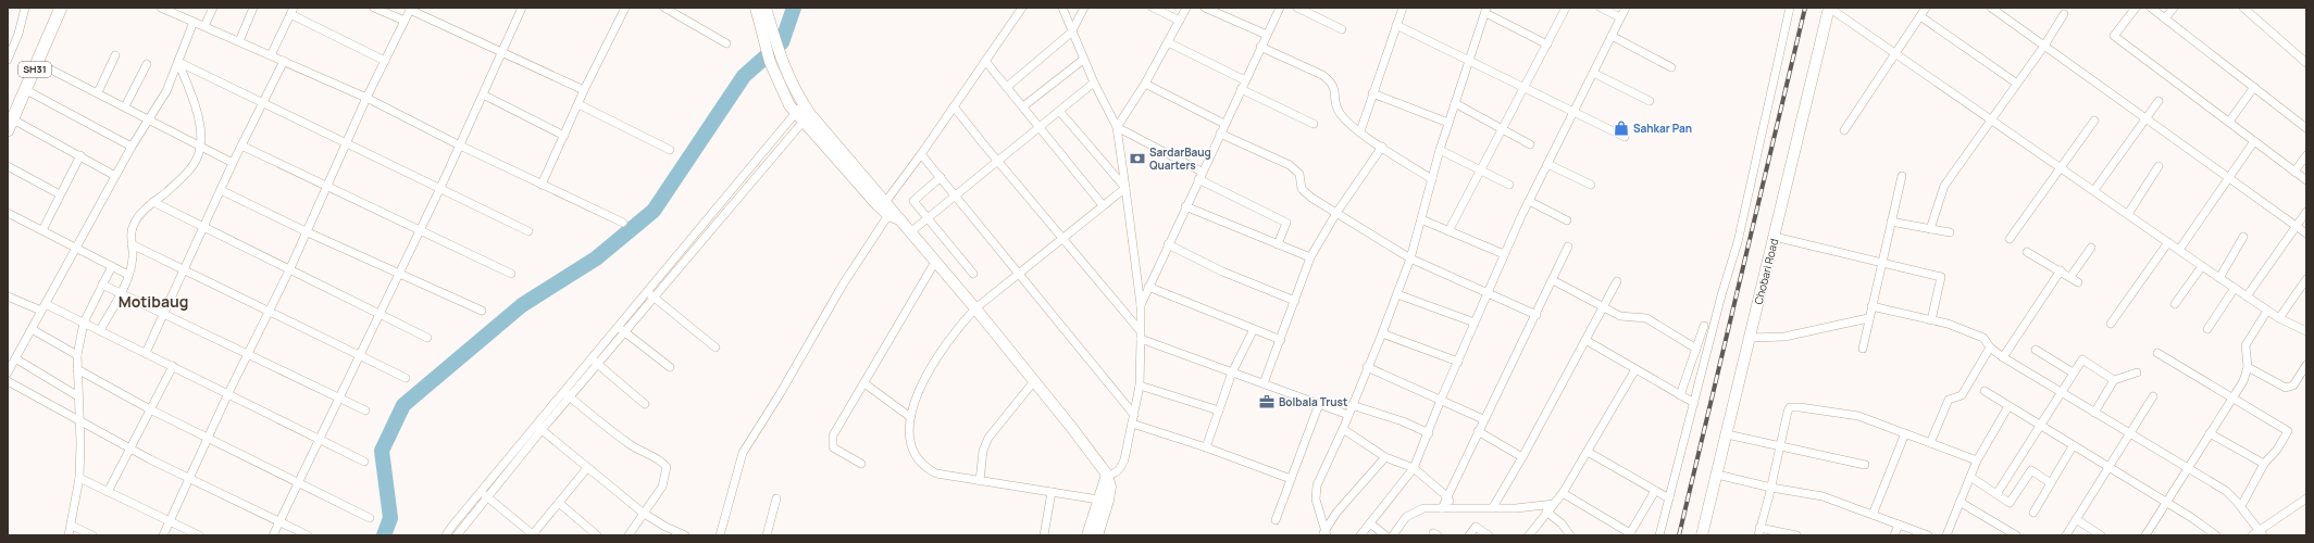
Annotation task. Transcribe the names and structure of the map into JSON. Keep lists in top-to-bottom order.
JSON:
{
  "streets": {
    "main road": ["SH31"],
    "street": ["Chobari Road"]
  },
  "districts": ["Motibaug"],
  "places": {
    "shop": ["Sahkar Pan"],
    "bank": ["SardarBaug Quarters"],
    "office": ["Bolbala Trust"]
  }
}
